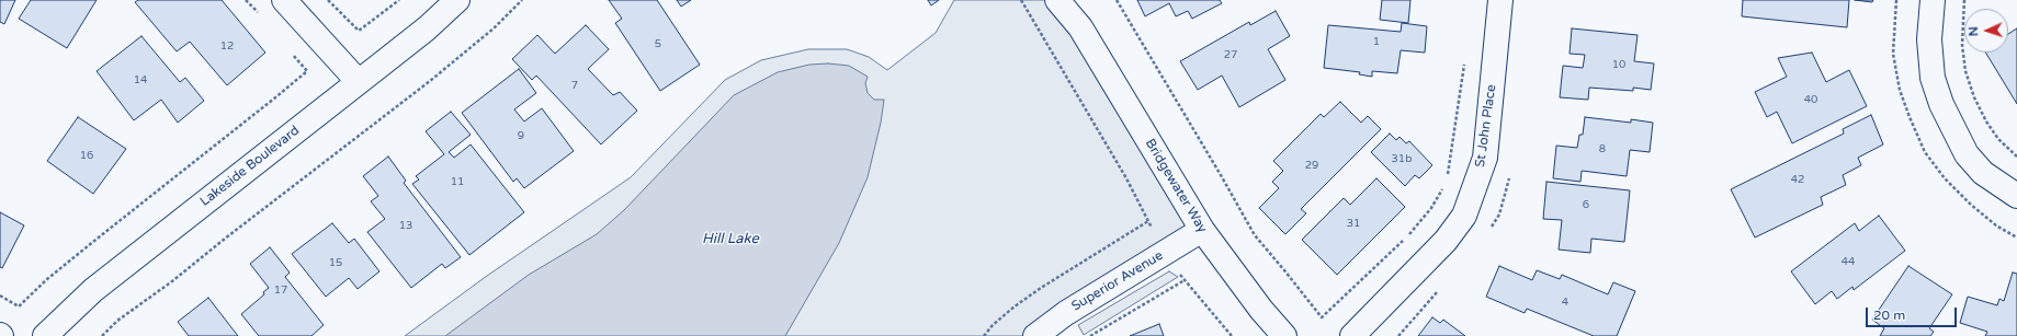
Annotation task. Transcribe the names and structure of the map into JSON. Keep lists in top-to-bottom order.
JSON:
{
  "streets": {
    "street": [
      "St John Place",
      "Lakeside Boulevard",
      "Bridgewater Way",
      "Superior Avenue"
    ]
  },
  "crossings": [
    ["Bridgewater Way", "Superior Avenue"]
  ],
  "water": ["Hill Lake"],
  "house_numbers": [
    "1",
    "5",
    "12",
    "27",
    "10",
    "14",
    "7",
    "40",
    "9",
    "8",
    "16",
    "31b",
    "29",
    "42",
    "11",
    "6",
    "31",
    "13",
    "44",
    "15",
    "17",
    "4"
  ],
  "scale_bar": "20 m",
  "north": "left"
}
